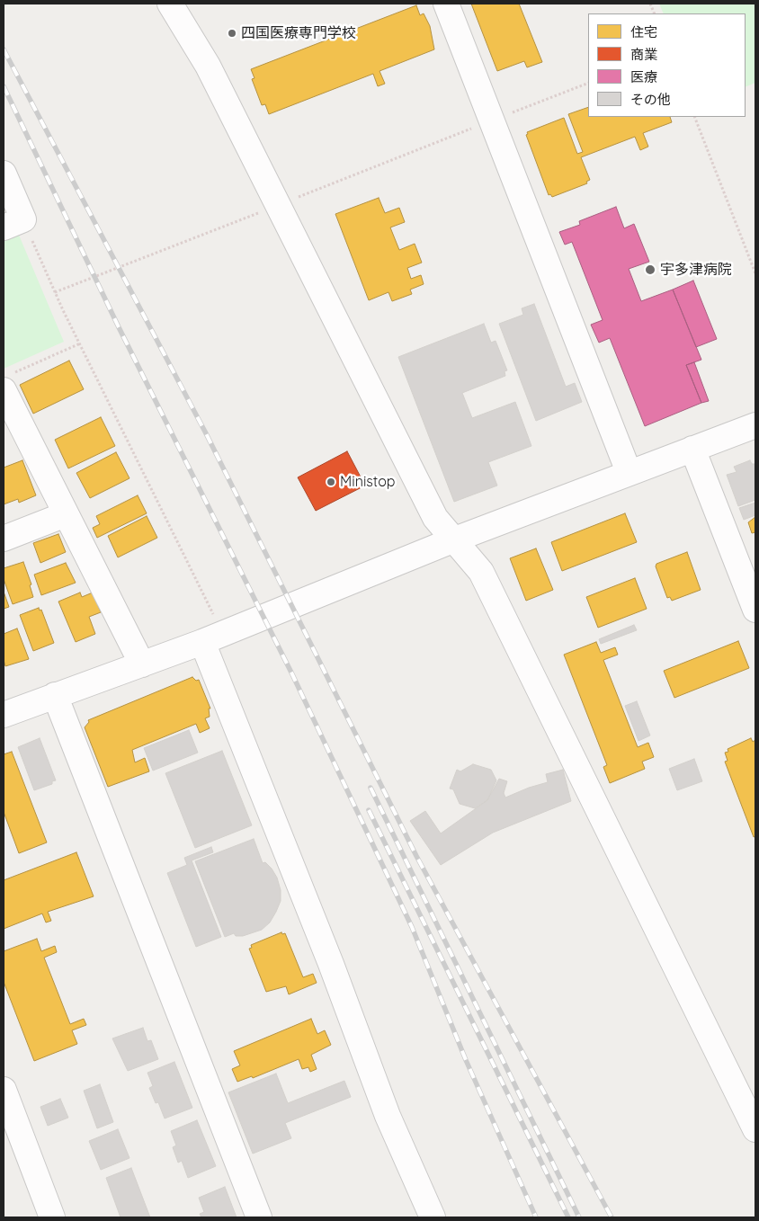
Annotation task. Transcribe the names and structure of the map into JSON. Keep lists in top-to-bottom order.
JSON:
{
  "places": ["四国医療専門学校", "宇多津病院", "Ministop"],
  "legend": [
    "住宅",
    "商業",
    "医療",
    "その他"
  ]
}
